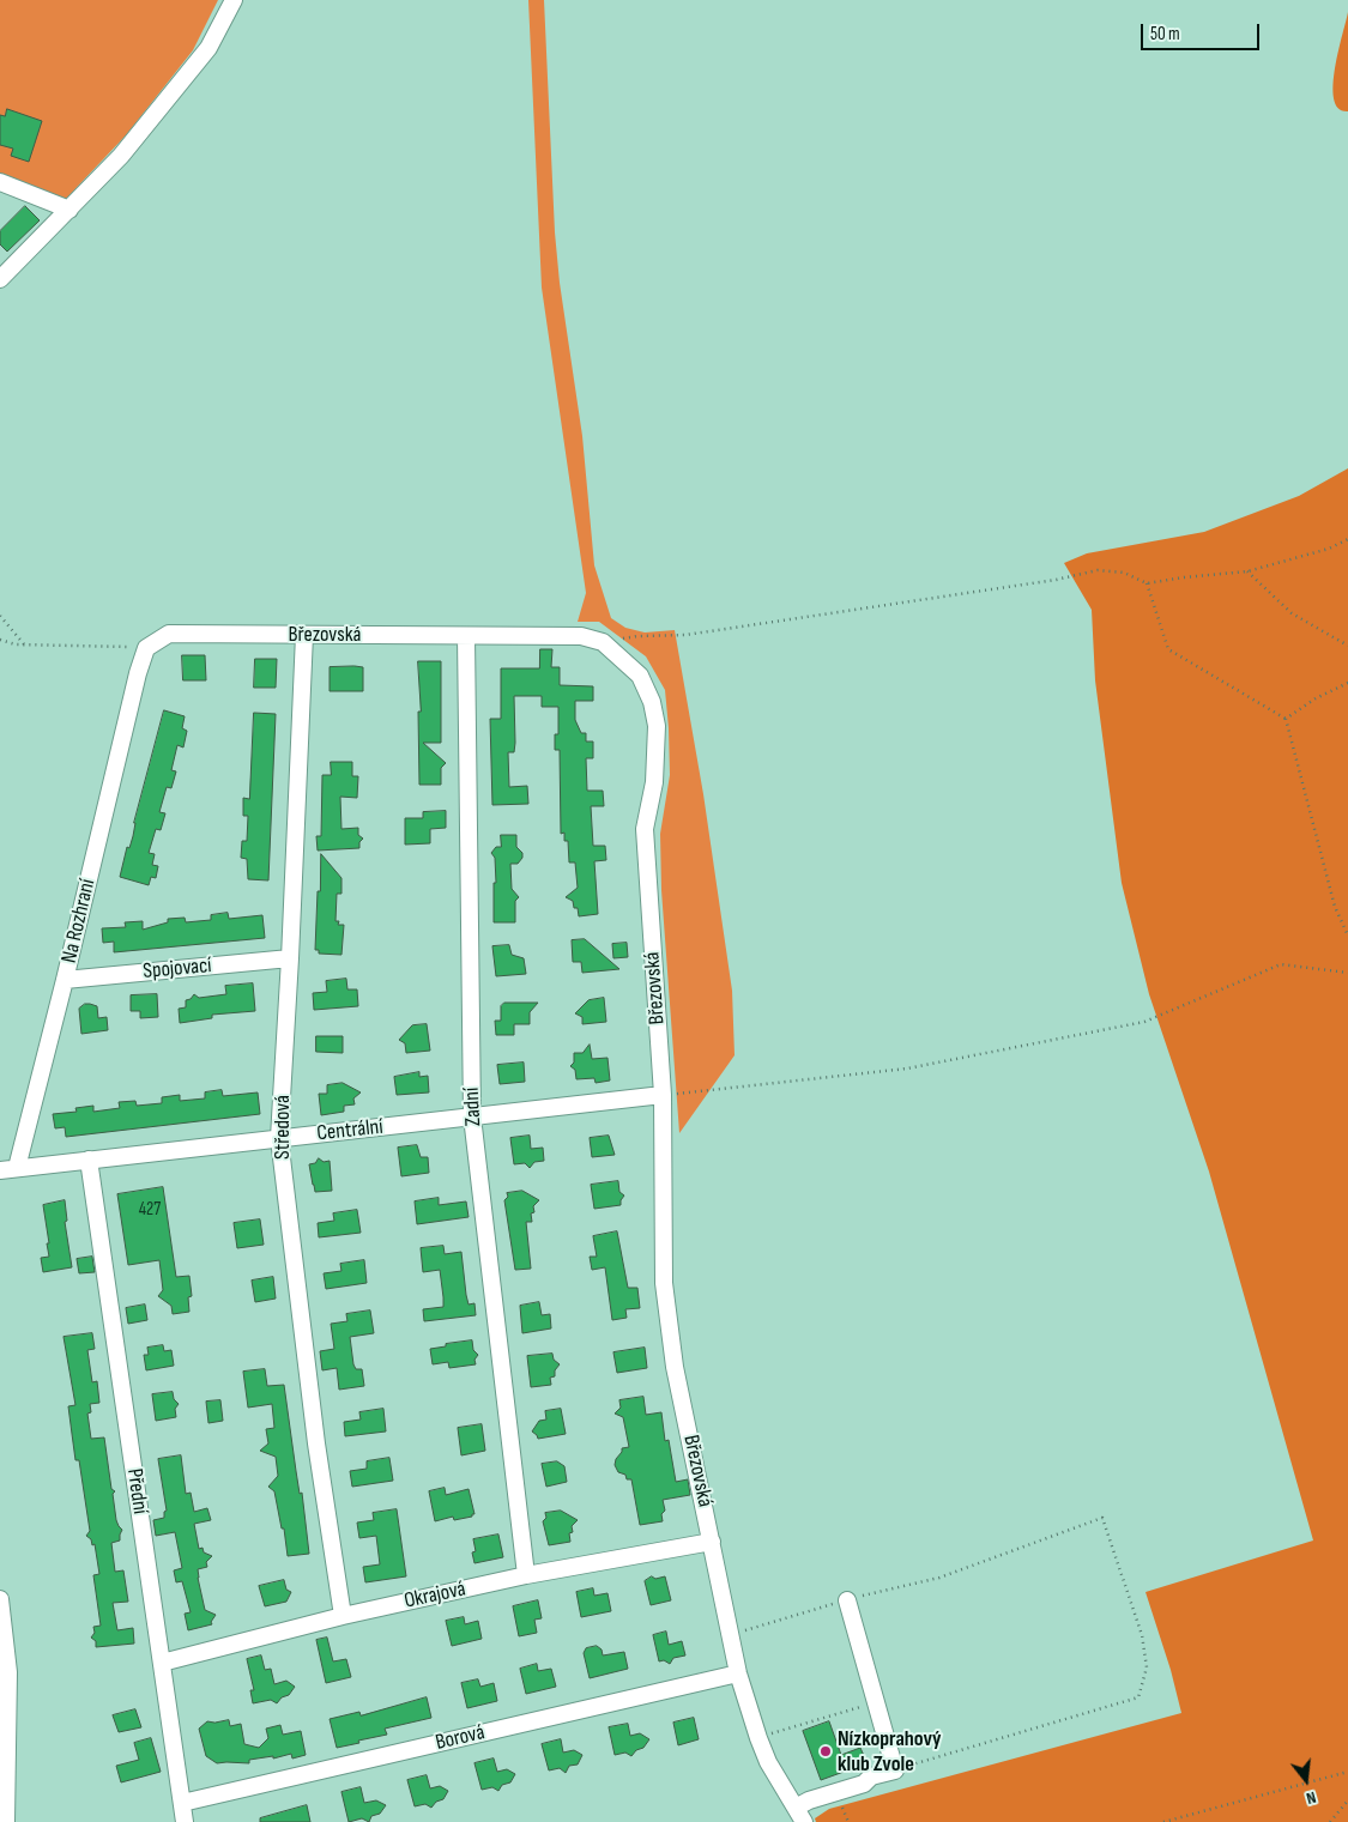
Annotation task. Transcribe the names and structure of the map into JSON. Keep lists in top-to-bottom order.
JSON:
{
  "streets": {
    "street": [
      "Březovská",
      "Na Rozhraní",
      "Spojovací",
      "Zadní",
      "Středová",
      "Centrální",
      "Přední",
      "Okrajová",
      "Borová"
    ]
  },
  "crossings": [
    ["Březovská", "Na Rozhraní"],
    ["Březovská", "Zadní"],
    ["Březovská", "Středová"],
    ["Březovská", "Centrální"],
    ["Březovská", "Okrajová"],
    ["Březovská", "Borová"],
    ["Na Rozhraní", "Spojovací"],
    ["Na Rozhraní", "Centrální"],
    ["Spojovací", "Středová"],
    ["Zadní", "Centrální"],
    ["Zadní", "Okrajová"],
    ["Středová", "Centrální"],
    ["Středová", "Okrajová"],
    ["Centrální", "Přední"],
    ["Přední", "Okrajová"],
    ["Přední", "Borová"]
  ],
  "places": ["Nízkoprahový klub Zvole"],
  "house_numbers": ["427"],
  "scale_bar": "50 m",
  "north": "bottom"
}
